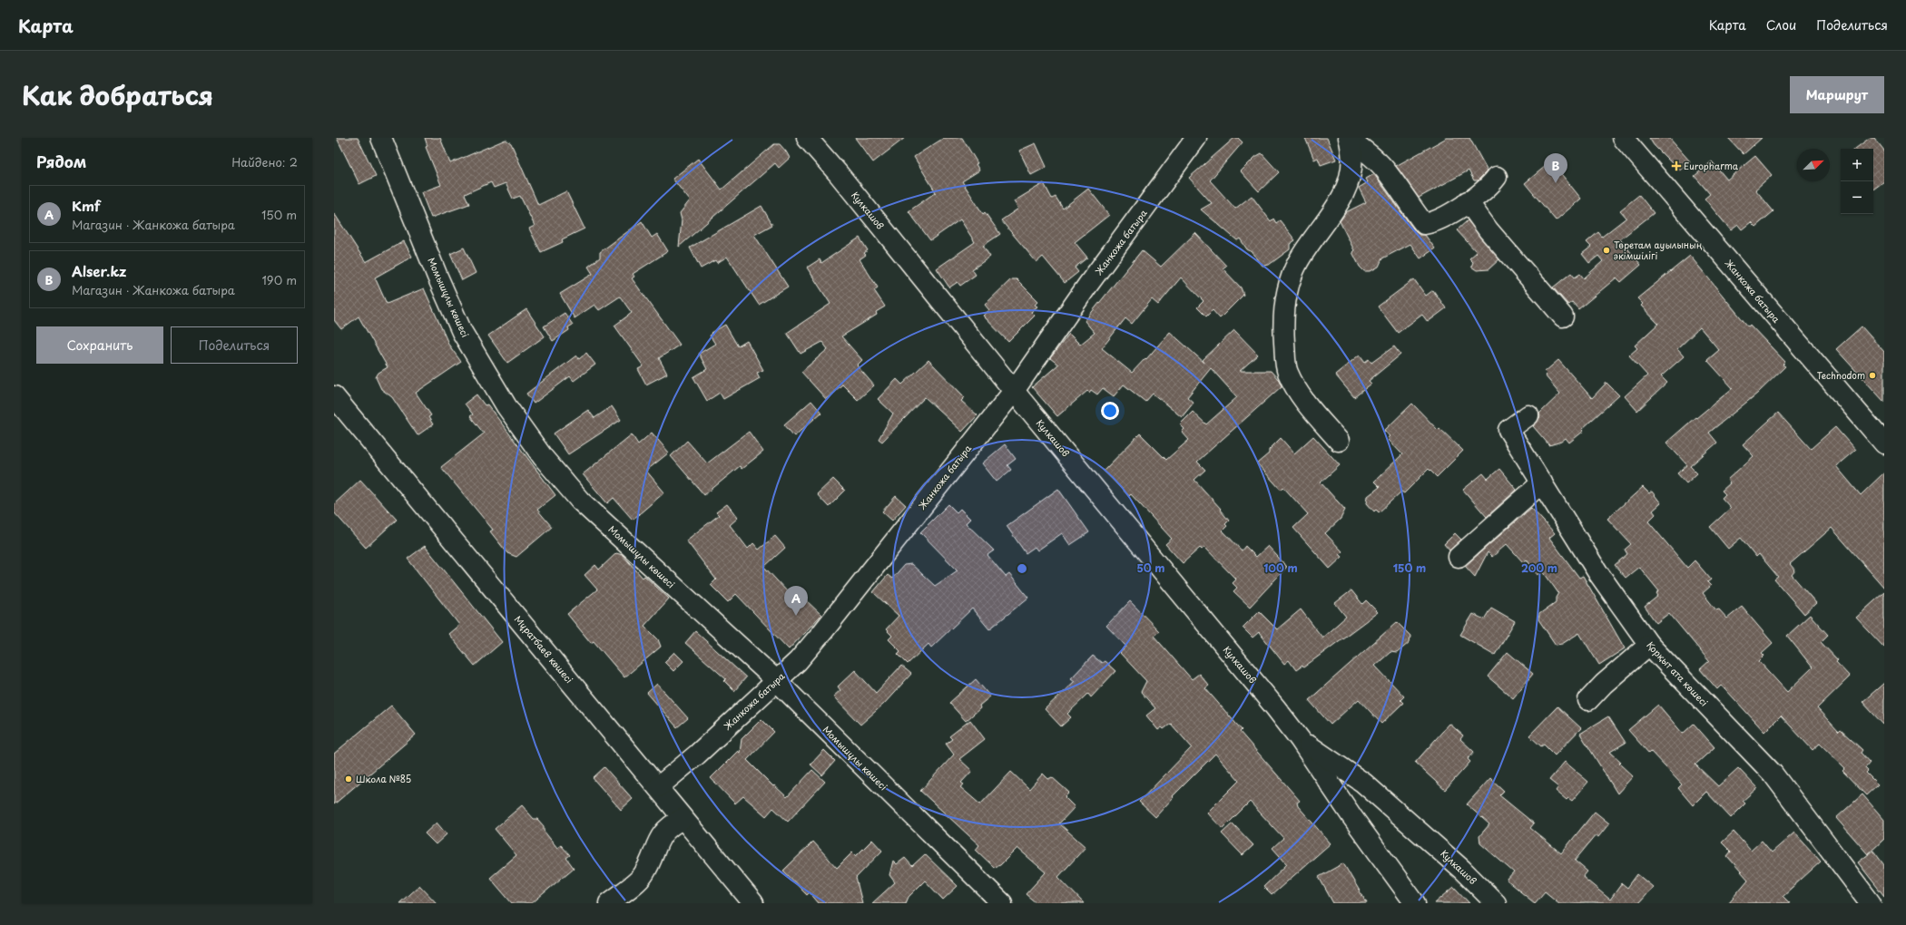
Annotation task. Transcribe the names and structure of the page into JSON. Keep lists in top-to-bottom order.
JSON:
{
  "streets": {
    "street": [
      "Кулкашов",
      "Жанкожа батыра",
      "Момышұлы көшесі",
      "Мұратбаев көшесі",
      "Қорқыт ата көшесі"
    ]
  },
  "crossings": [
    ["Кулкашов", "Жанкожа батыра"],
    ["Жанкожа батыра", "Момышұлы көшесі"],
    ["Жанкожа батыра", "Мұратбаев көшесі"]
  ],
  "places": {
    "health": ["Europharma"],
    "other": ["Төретам ауылының әкімшілігі", "Technodom", "Школа №85"]
  },
  "north": "top right",
  "page": {
    "header": "Карта",
    "nav": ["Карта", "Слои", "Поделиться"],
    "title": "Как добраться",
    "buttons": [
      "Маршрут",
      ["Сохранить", "Поделиться"]
    ],
    "heading": ["Рядом", "Найдено: 2"],
    "map_buttons": ["+", "−"],
    "pins": ["B", "A"],
    "list": [
      {
        "mark": "A",
        "name": "Kmf",
        "note": "Магазин · Жанкожа батыра",
        "value": "150 m"
      },
      {
        "mark": "B",
        "name": "Alser.kz",
        "note": "Магазин · Жанкожа батыра",
        "value": "190 m"
      }
    ]
  },
  "rings": [
    "50 m",
    "100 m",
    "150 m",
    "200 m"
  ]
}
